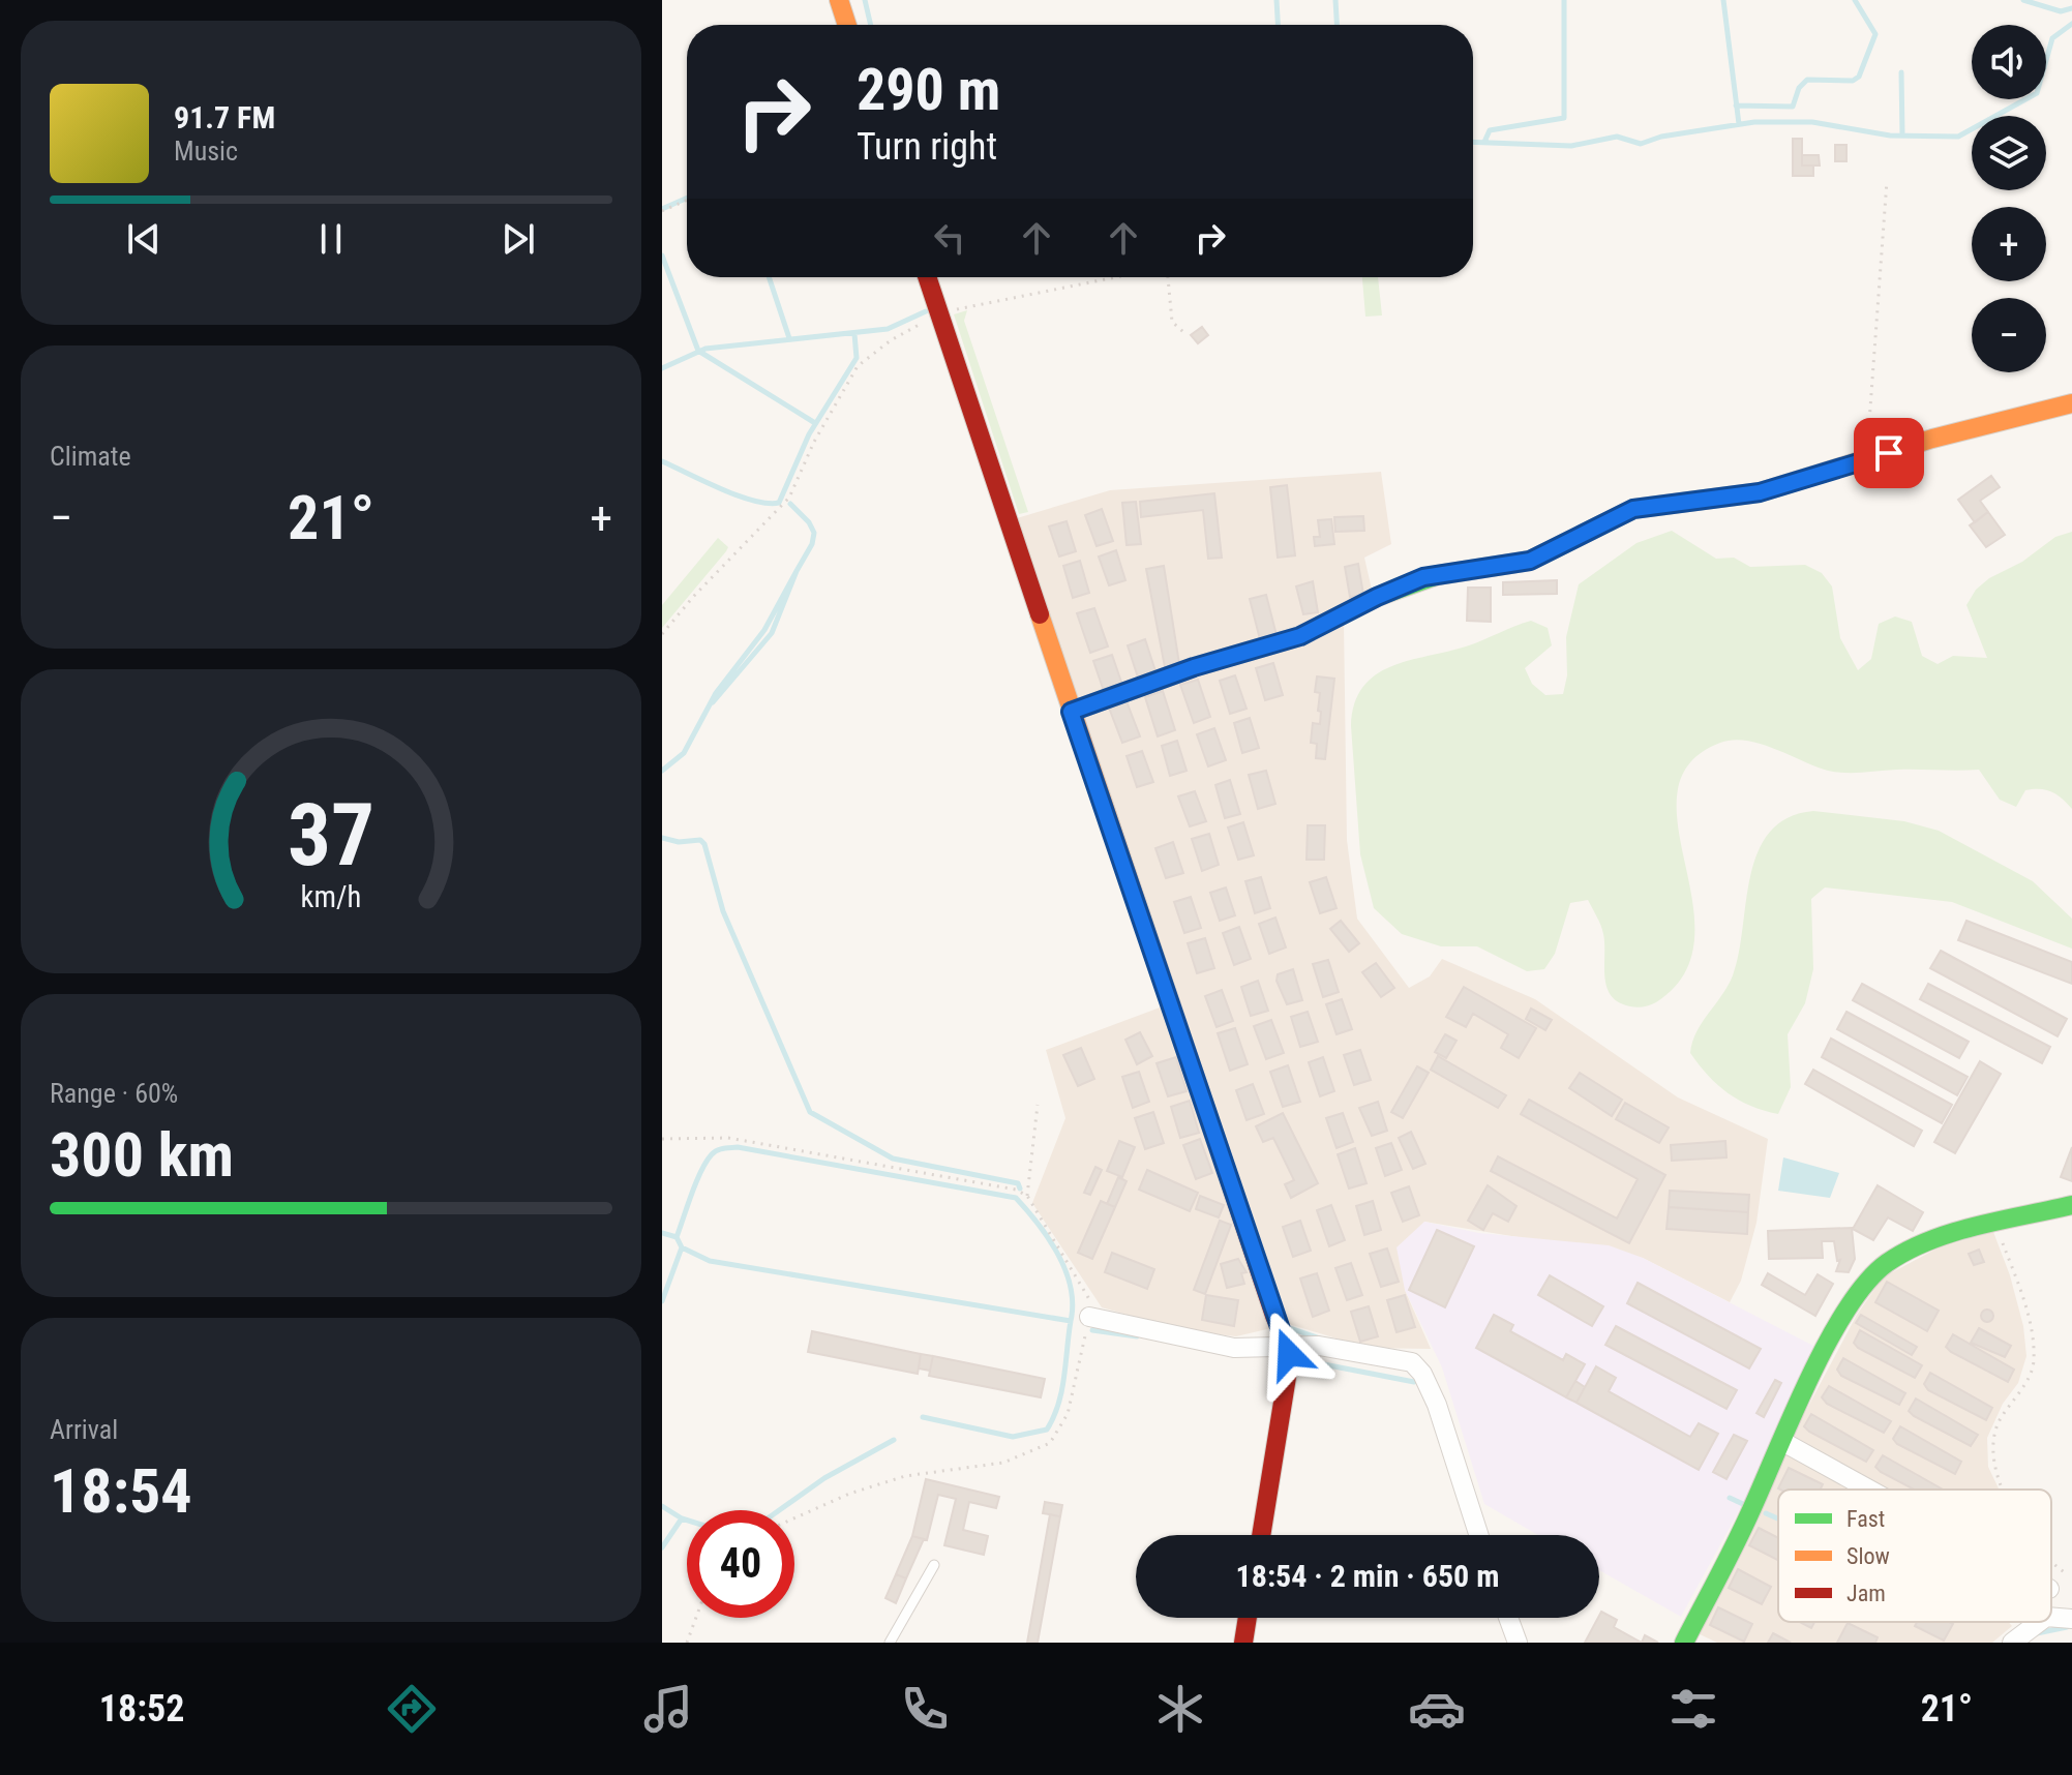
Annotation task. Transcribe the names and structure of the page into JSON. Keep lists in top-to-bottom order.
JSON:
{
  "legend": ["Fast", "Slow", "Jam"],
  "page": {
    "map_buttons": ["+", "−"],
    "turn": ["290 m", "Turn right"],
    "song": ["91.7 FM", "Music"],
    "tile": [
      "Climate",
      ["Range · 60%", "300 km"],
      ["Arrival", "18:54"]
    ],
    "heat": ["−", "21°", "+"],
    "limit": "40",
    "trip": "18:54 · 2 min · 650 m",
    "tabs": ["18:52", "21°"],
    "gauge": ["37", "km/h"]
  }
}
